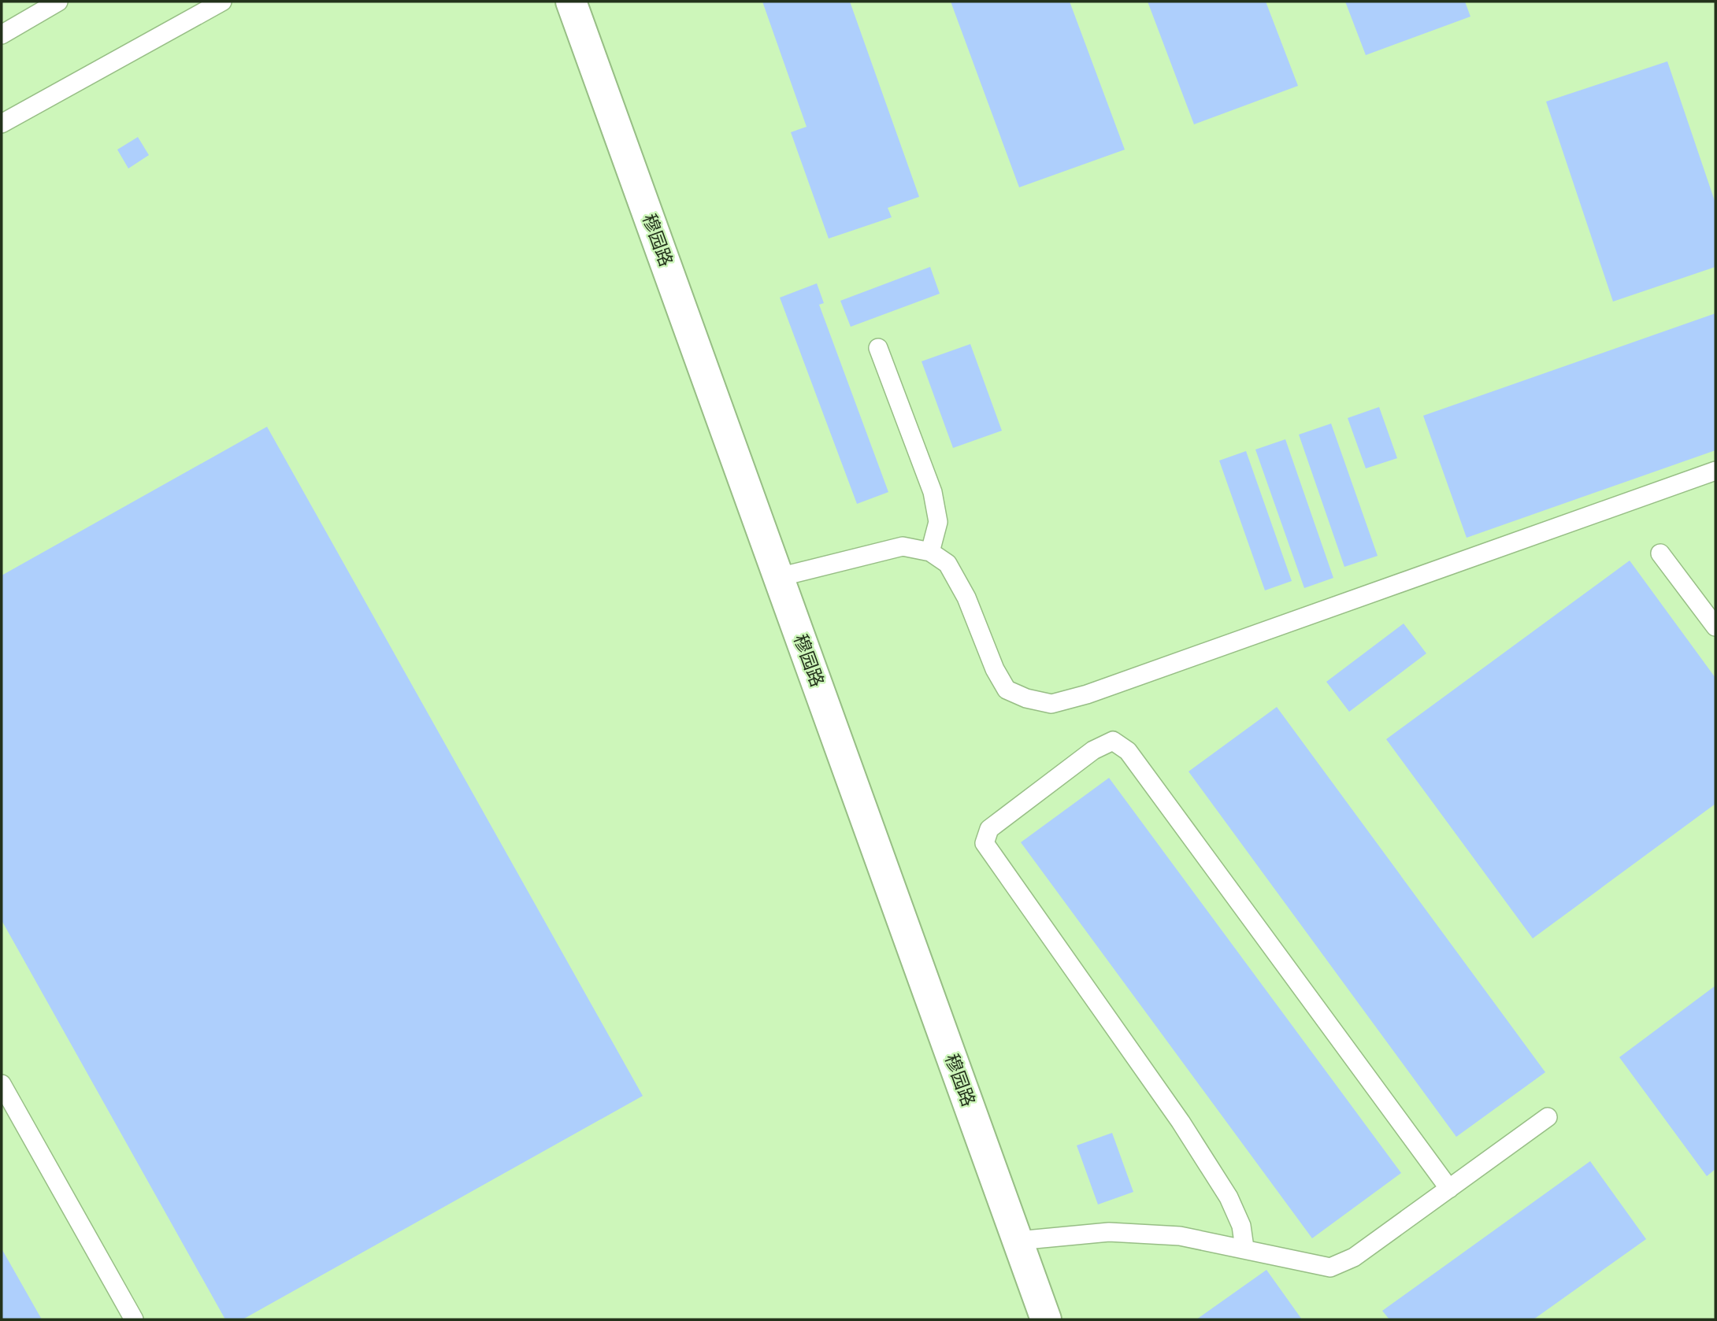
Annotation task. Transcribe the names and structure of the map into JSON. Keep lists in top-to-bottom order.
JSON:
{
  "streets": {
    "street": ["穆园路"]
  }
}
